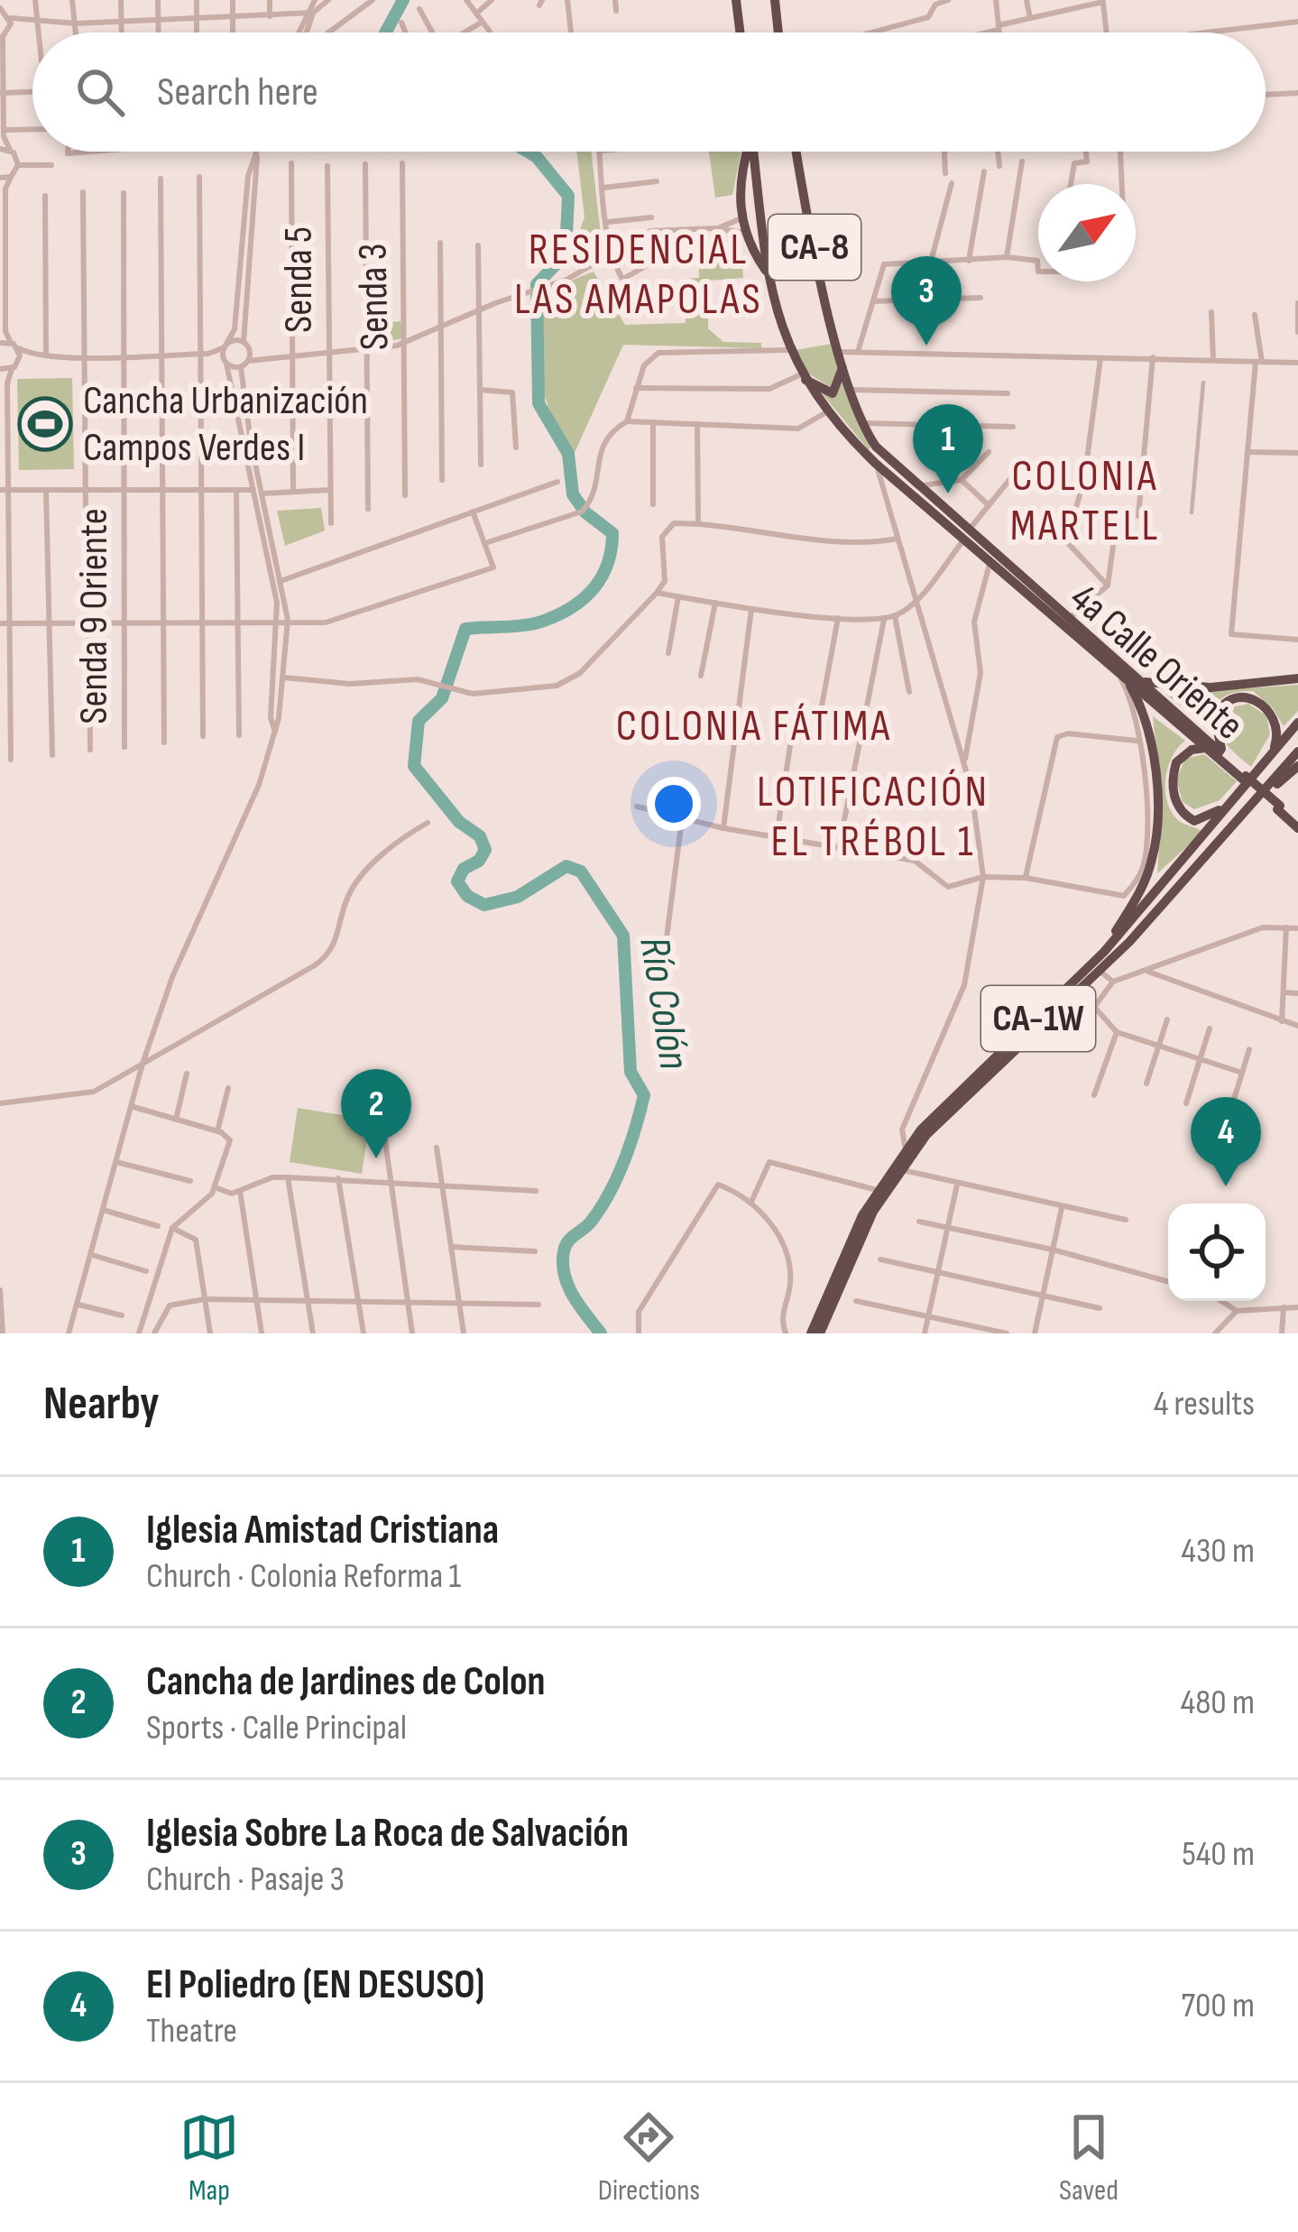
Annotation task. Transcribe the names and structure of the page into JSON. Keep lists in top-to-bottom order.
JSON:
{
  "streets": {
    "highway": ["CA-8", "4a Calle Oriente", "CA-1W"],
    "street": ["Senda 5", "Senda 3", "Senda 9 Oriente"]
  },
  "crossings": [
    ["4a Calle Oriente", "CA-1W"]
  ],
  "districts": [
    "RESIDENCIAL LAS AMAPOLAS",
    "COLONIA MARTELL",
    "COLONIA FÁTIMA",
    "LOTIFICACIÓN EL TRÉBOL 1"
  ],
  "water": ["Río Colón"],
  "places": {
    "sports": ["Cancha Urbanización Campos Verdes I"]
  },
  "north": "top right",
  "page": {
    "search": "Search here",
    "pins": [
      "3",
      "1",
      "2",
      "4"
    ],
    "heading": ["Nearby", "4 results"],
    "list": [
      {
        "mark": "1",
        "name": "Iglesia Amistad Cristiana",
        "note": "Church · Colonia Reforma 1",
        "value": "430 m"
      },
      {
        "mark": "2",
        "name": "Cancha de Jardines de Colon",
        "note": "Sports · Calle Principal",
        "value": "480 m"
      },
      {
        "mark": "3",
        "name": "Iglesia Sobre La Roca de Salvación",
        "note": "Church · Pasaje 3",
        "value": "540 m"
      },
      {
        "mark": "4",
        "name": "El Poliedro (EN DESUSO)",
        "note": "Theatre",
        "value": "700 m"
      }
    ],
    "nav": ["Map", "Directions", "Saved"]
  }
}
